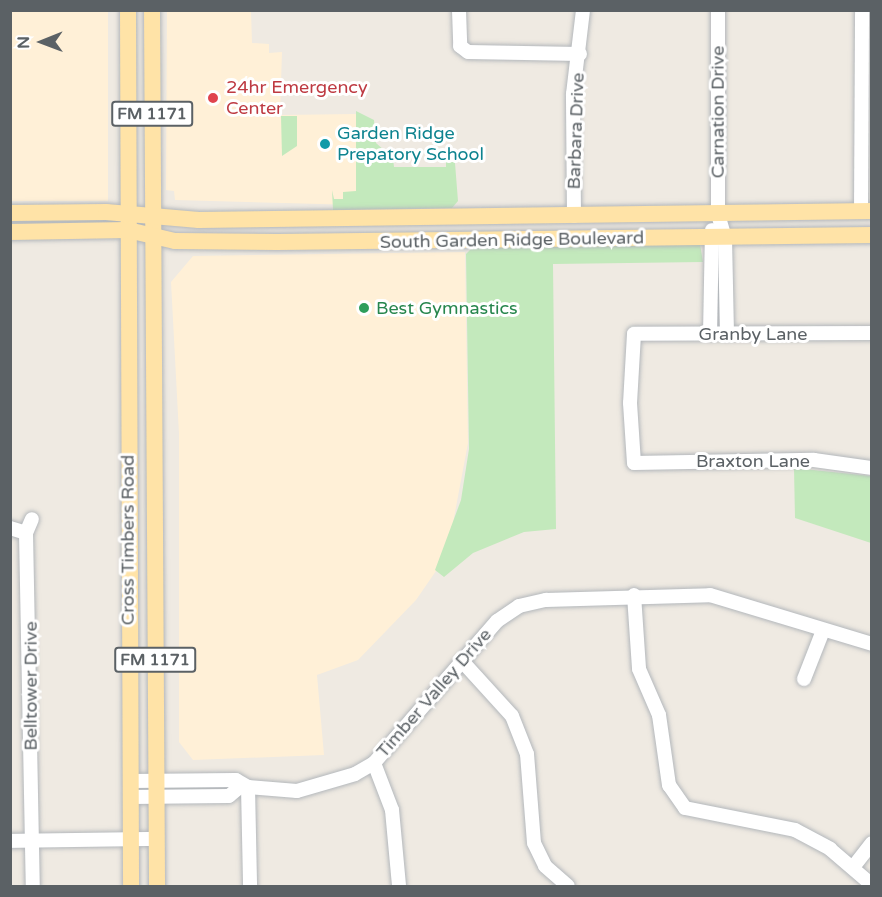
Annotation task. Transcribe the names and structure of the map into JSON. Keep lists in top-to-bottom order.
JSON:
{
  "streets": {
    "main road": ["FM 1171", "South Garden Ridge Boulevard", "Cross Timbers Road"],
    "street": [
      "Carnation Drive",
      "Barbara Drive",
      "Granby Lane",
      "Braxton Lane",
      "Belltower Drive",
      "Timber Valley Drive"
    ]
  },
  "crossings": [
    ["Carnation Drive", "South Garden Ridge Boulevard"],
    ["Carnation Drive", "Granby Lane"],
    ["FM 1171", "South Garden Ridge Boulevard"],
    ["FM 1171", "Cross Timbers Road"],
    ["Barbara Drive", "South Garden Ridge Boulevard"],
    ["South Garden Ridge Boulevard", "Cross Timbers Road"],
    ["Granby Lane", "Braxton Lane"],
    ["Cross Timbers Road", "Timber Valley Drive"]
  ],
  "places": ["24hr Emergency Center", "Garden Ridge Prepatory School", "Best Gymnastics"],
  "north": "left"
}
